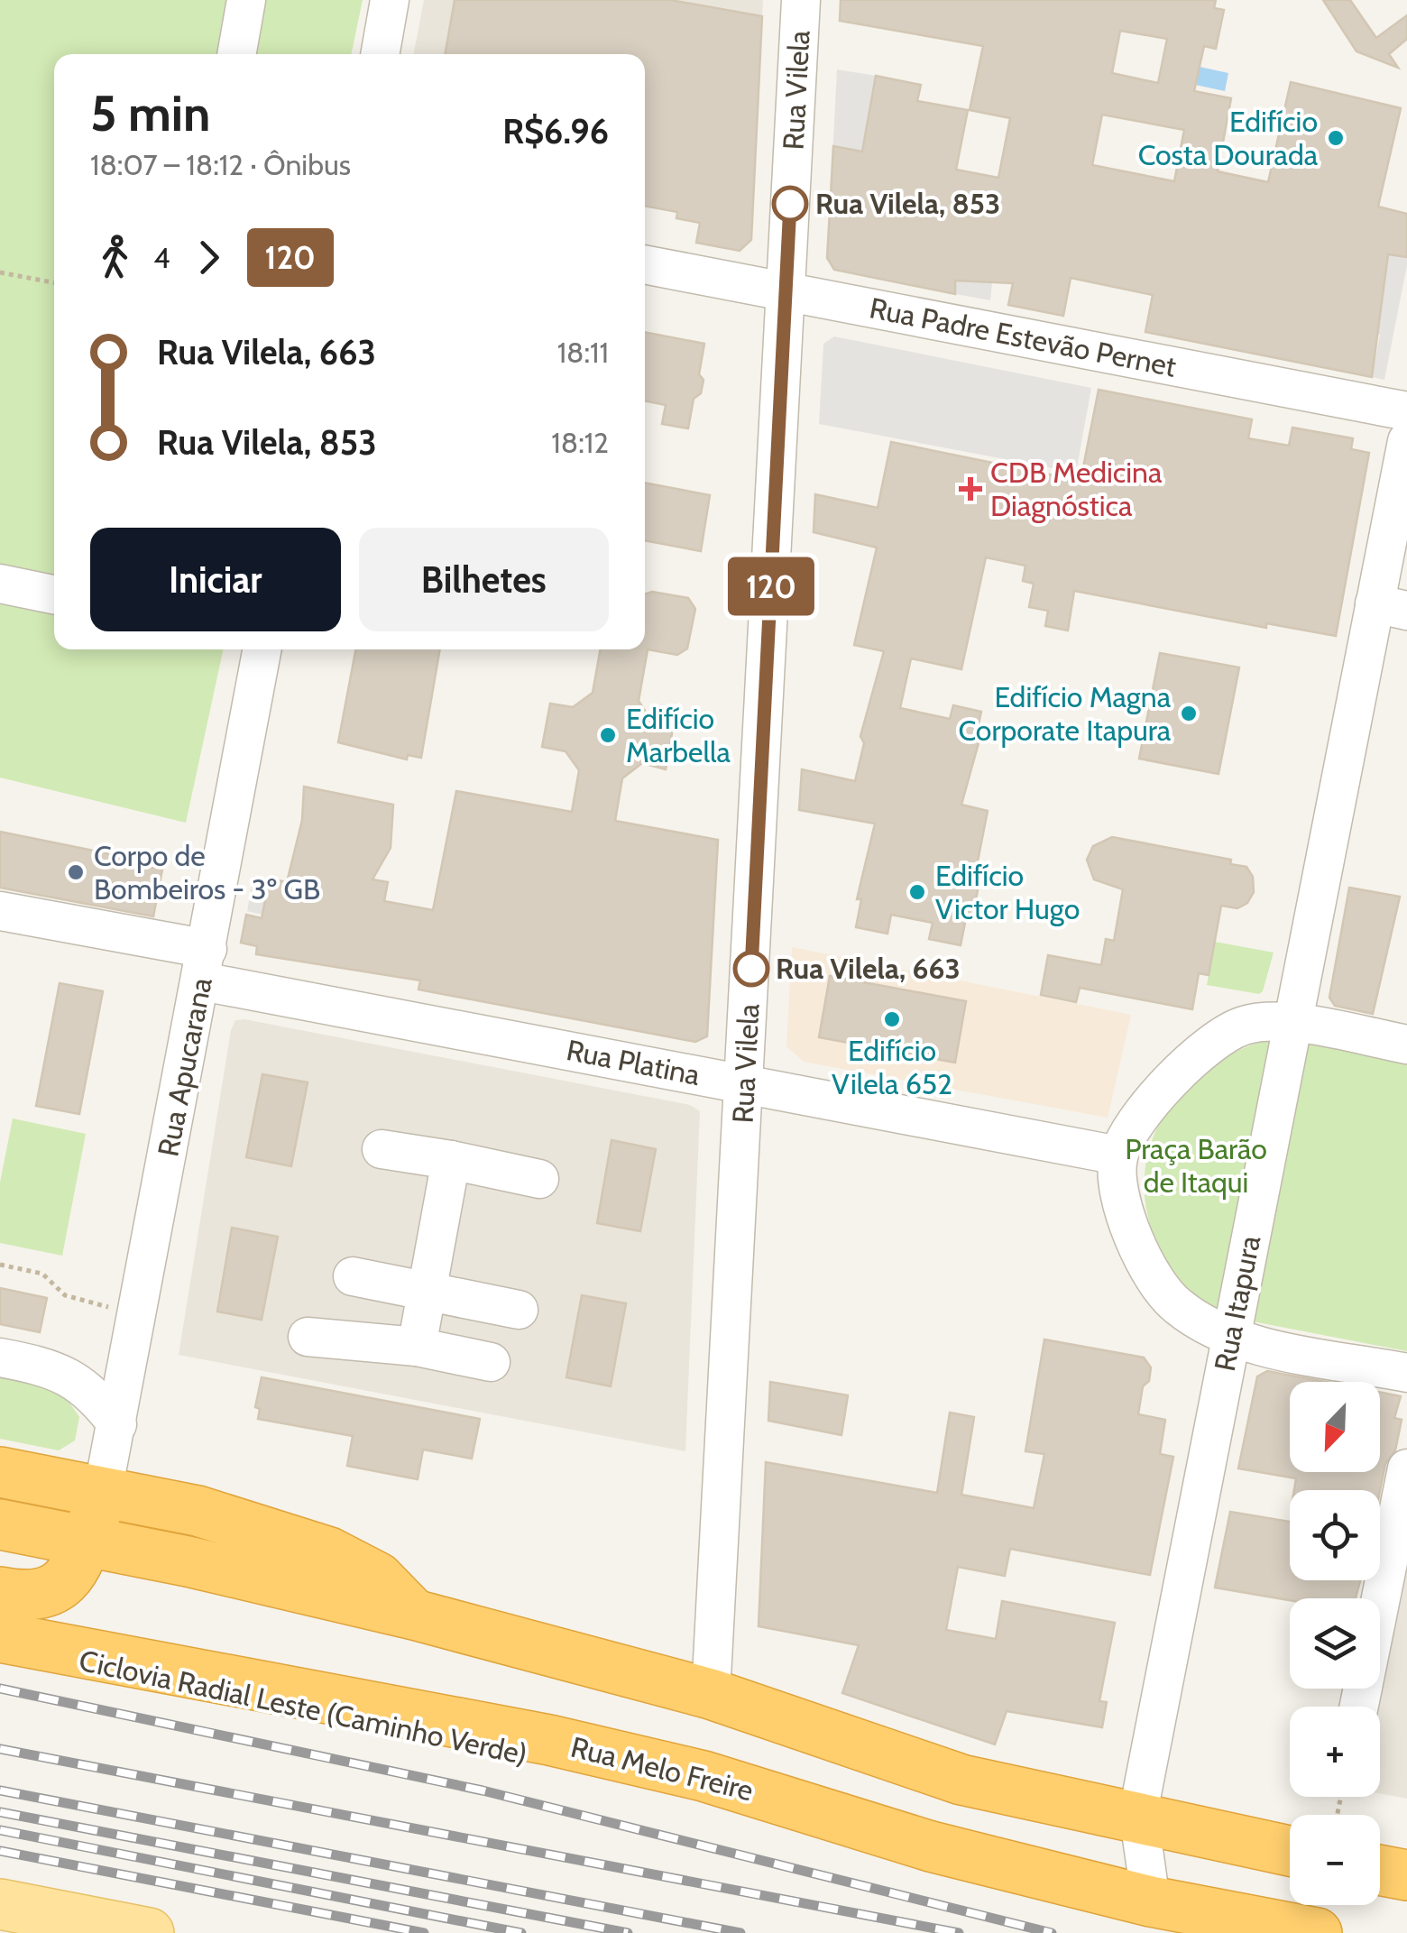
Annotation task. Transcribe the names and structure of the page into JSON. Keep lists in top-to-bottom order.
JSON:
{
  "streets": {
    "highway": ["Rua Melo Freire"],
    "street": [
      "Rua Vilela",
      "Rua Padre Estevão Pernet",
      "Rua Platina",
      "Rua Apucarana",
      "Rua Itapura"
    ]
  },
  "crossings": [
    ["Rua Vilela", "Rua Padre Estevão Pernet"],
    ["Rua Vilela", "Rua Platina"],
    ["Rua Platina", "Rua Apucarana"],
    ["Rua Itapura", "Rua Melo Freire"]
  ],
  "parks": ["Praça Barão de Itaqui"],
  "places": {
    "other": [
      "Edifício Costa Dourada",
      "Rua Vilela, 853",
      "Edifício Magna Corporate Itapura",
      "Edifício Marbella",
      "Corpo de Bombeiros - 3º GB",
      "Edifício Victor Hugo",
      "Rua Vilela, 663",
      "Edifício Vilela 652"
    ],
    "health": ["CDB Medicina Diagnóstica"]
  },
  "lines": ["bus line 120"],
  "north": "bottom left",
  "page": {
    "on_map": "120",
    "heading": ["5 min", "18:07 – 18:12 · Ônibus", "R$6.96"],
    "legs": ["4", "120"],
    "list": [
      {
        "name": "Rua Vilela, 663",
        "value": "18:11"
      },
      {
        "name": "Rua Vilela, 853",
        "value": "18:12"
      }
    ],
    "buttons": ["Iniciar", "Bilhetes"],
    "map_buttons": ["+", "−"]
  }
}
